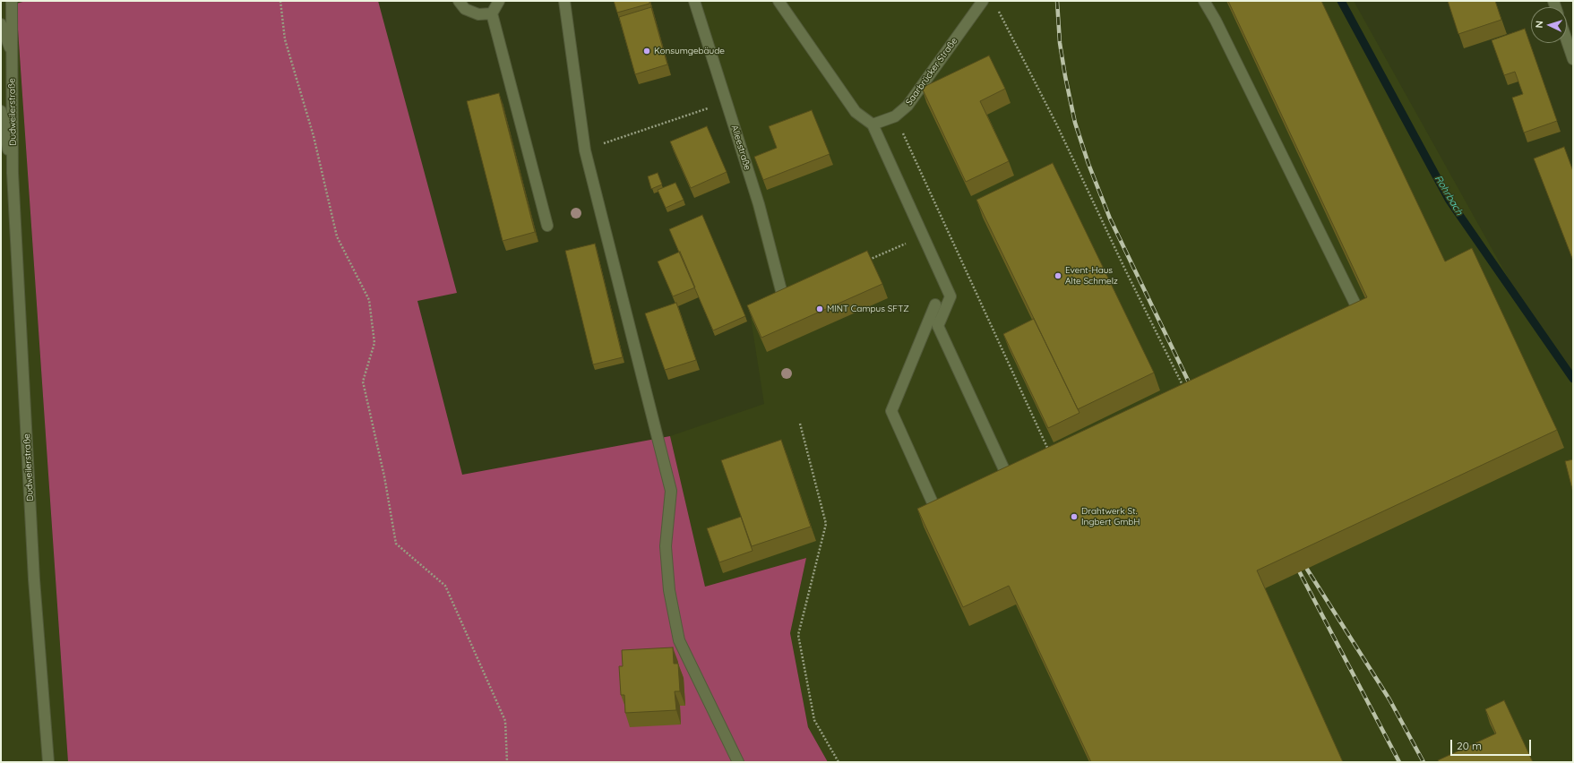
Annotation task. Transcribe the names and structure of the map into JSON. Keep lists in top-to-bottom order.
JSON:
{
  "streets": {
    "main road": ["Saarbrücker Straße", "Dudweilerstraße", "Alleestraße"]
  },
  "water": ["Rohrbach"],
  "places": [
    "Konsumgebäude",
    "Event-Haus Alte Schmelz",
    "MINT Campus SFTZ",
    "Drahtwerk St. Ingbert GmbH"
  ],
  "scale_bar": "20 m",
  "north": "left"
}
